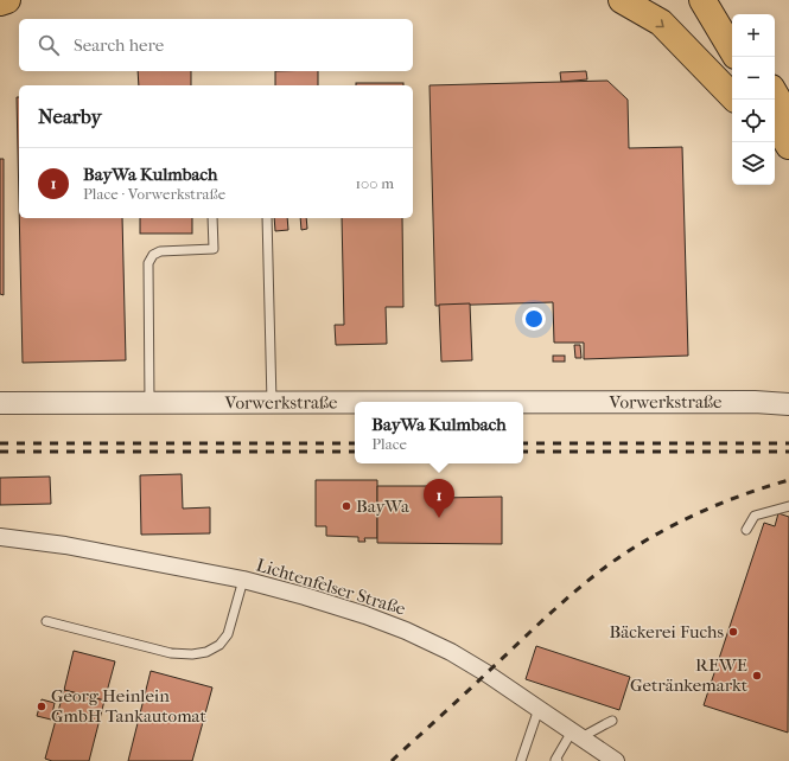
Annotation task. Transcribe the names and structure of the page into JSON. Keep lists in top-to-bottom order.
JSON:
{
  "streets": {
    "street": ["Vorwerkstraße", "Lichtenfelser Straße"]
  },
  "places": [
    "BayWa",
    "Bäckerei Fuchs",
    "REWE Getränkemarkt",
    "Georg Heinlein GmbH Tankautomat"
  ],
  "page": {
    "map_buttons": ["+", "−"],
    "search": "Search here",
    "heading": "Nearby",
    "list": [
      {
        "mark": "1",
        "name": "BayWa Kulmbach",
        "note": "Place · Vorwerkstraße",
        "value": "100 m"
      }
    ],
    "popup": ["BayWa Kulmbach", "Place"],
    "pins": "1"
  }
}
